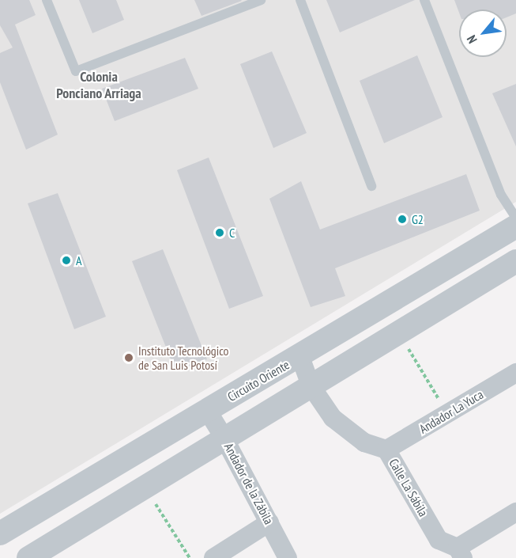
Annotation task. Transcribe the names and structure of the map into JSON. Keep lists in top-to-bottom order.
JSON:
{
  "streets": {
    "street": [
      "Circuito Oriente",
      "Andador La Yuca",
      "Andador de la Zábila",
      "Calle La Sábila"
    ]
  },
  "crossings": [
    ["Circuito Oriente", "Andador de la Zábila"],
    ["Circuito Oriente", "Calle La Sábila"],
    ["Andador La Yuca", "Calle La Sábila"]
  ],
  "districts": ["Colonia Ponciano Arriaga"],
  "places": [
    "G2",
    "C",
    "A",
    "Instituto Tecnológico de San Luis Potosí"
  ],
  "north": "bottom left"
}
